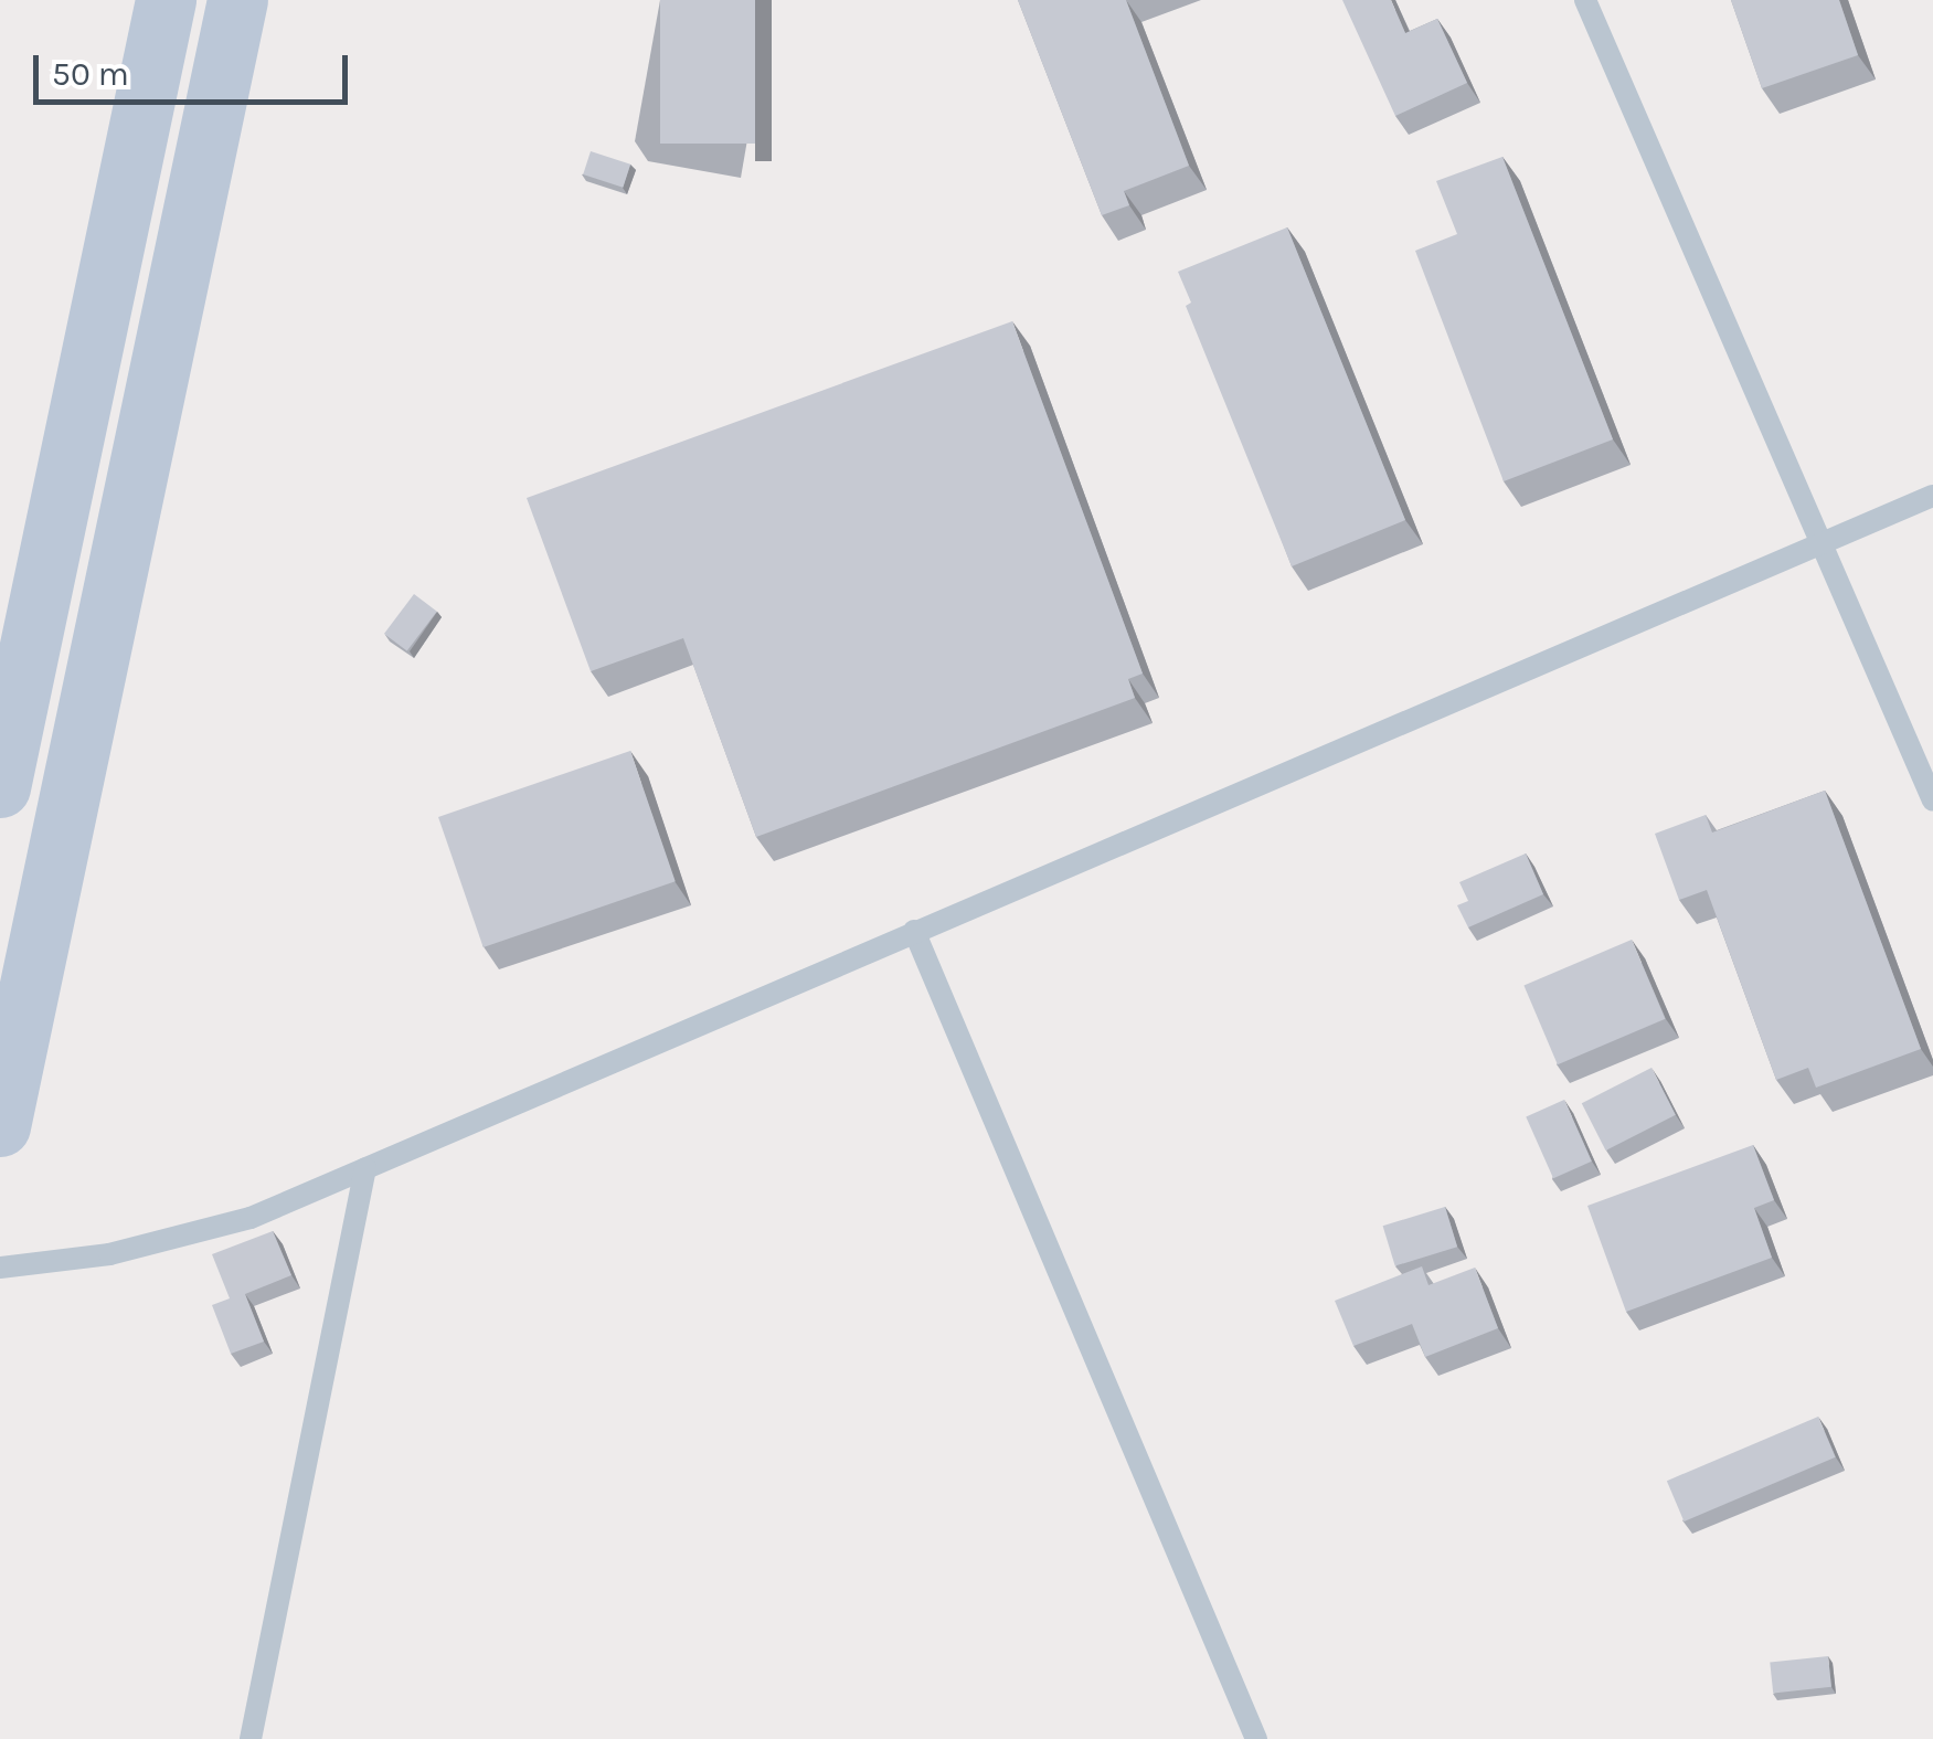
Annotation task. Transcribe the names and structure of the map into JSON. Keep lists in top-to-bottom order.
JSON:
{
  "scale_bar": "50 m"
}
